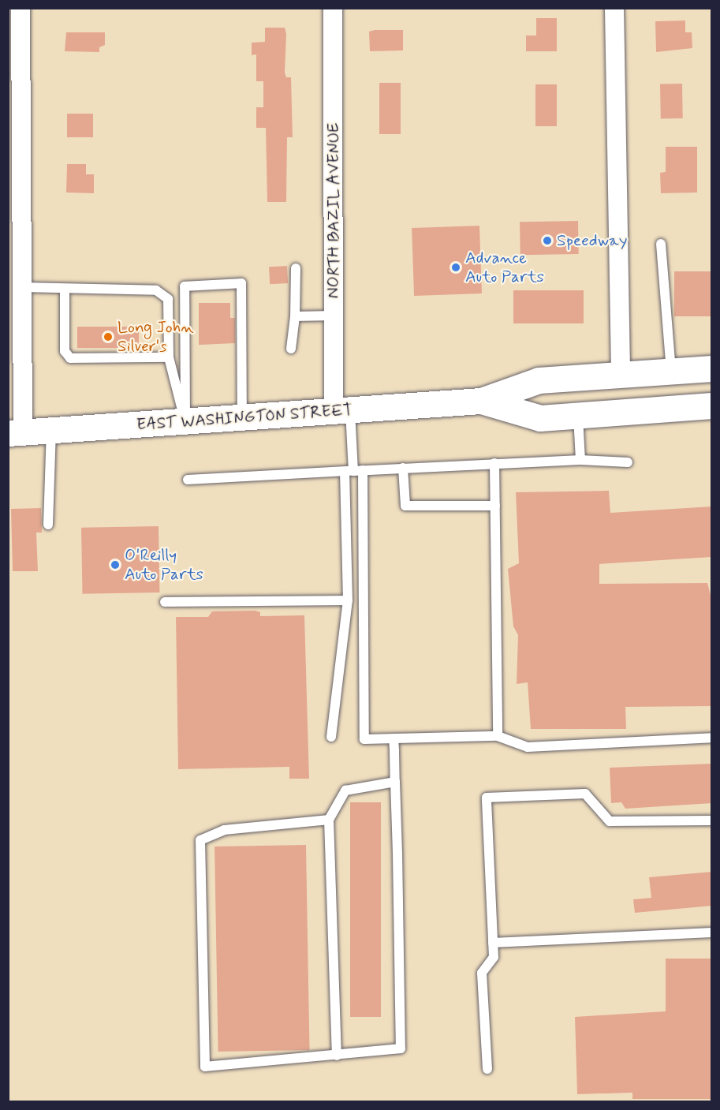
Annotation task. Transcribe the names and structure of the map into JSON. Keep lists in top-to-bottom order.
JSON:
{
  "streets": {
    "main road": ["EAST WASHINGTON STREET"],
    "street": ["NORTH BAZIL AVENUE"]
  },
  "crossings": [
    ["NORTH BAZIL AVENUE", "EAST WASHINGTON STREET"]
  ],
  "places": [
    "Speedway",
    "Advance Auto Parts",
    "Long John Silver's",
    "O'Reilly Auto Parts"
  ]
}
